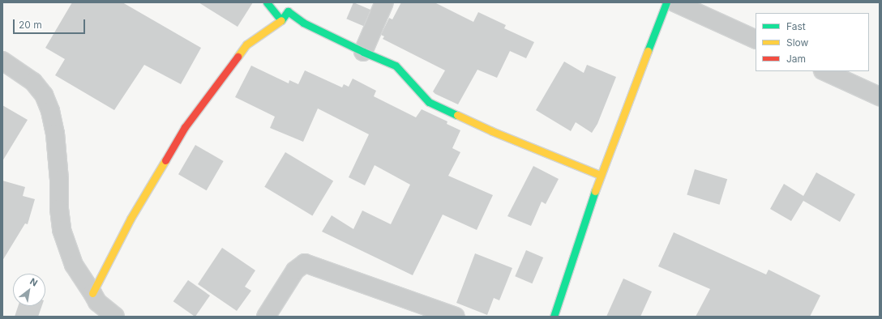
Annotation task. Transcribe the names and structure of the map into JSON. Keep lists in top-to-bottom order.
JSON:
{
  "legend": ["Fast", "Slow", "Jam"],
  "scale_bar": "20 m",
  "north": "top right"
}
